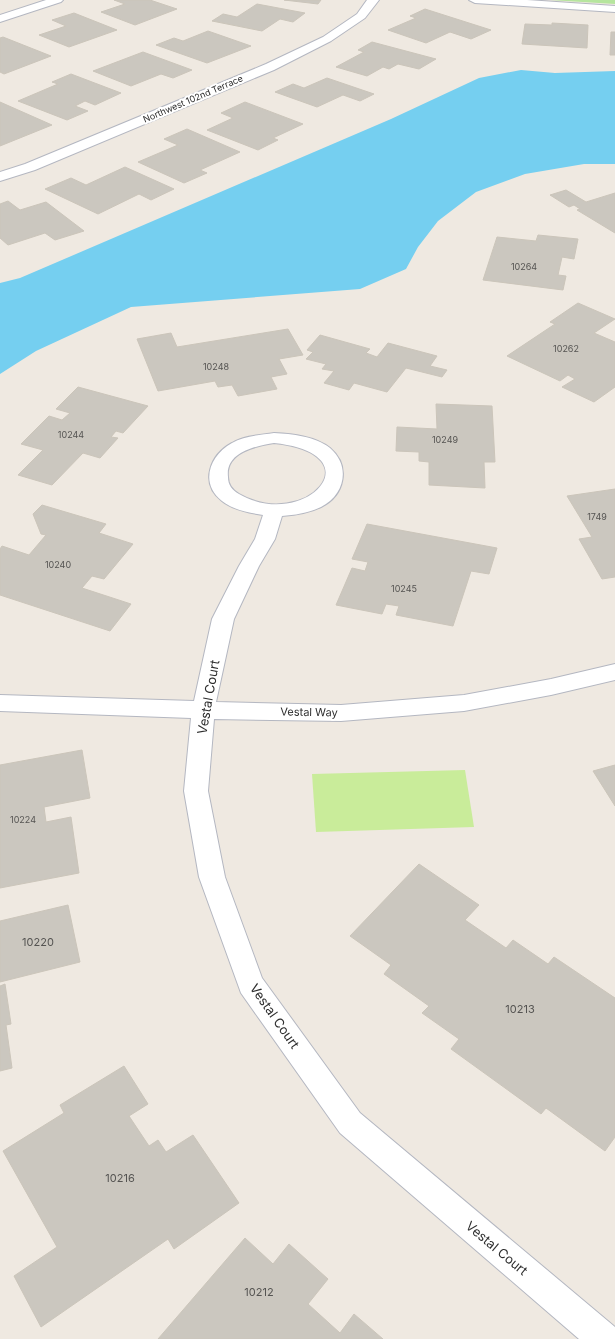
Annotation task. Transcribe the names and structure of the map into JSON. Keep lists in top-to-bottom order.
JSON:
{
  "streets": {
    "street": ["Northwest 102nd Terrace", "Vestal Court", "Vestal Way"]
  },
  "crossings": [
    ["Vestal Court", "Vestal Way"]
  ],
  "house_numbers": [
    "10264",
    "10262",
    "10248",
    "10244",
    "10249",
    "1749",
    "10240",
    "10245",
    "10224",
    "10220",
    "10213",
    "10216",
    "10212"
  ]
}
